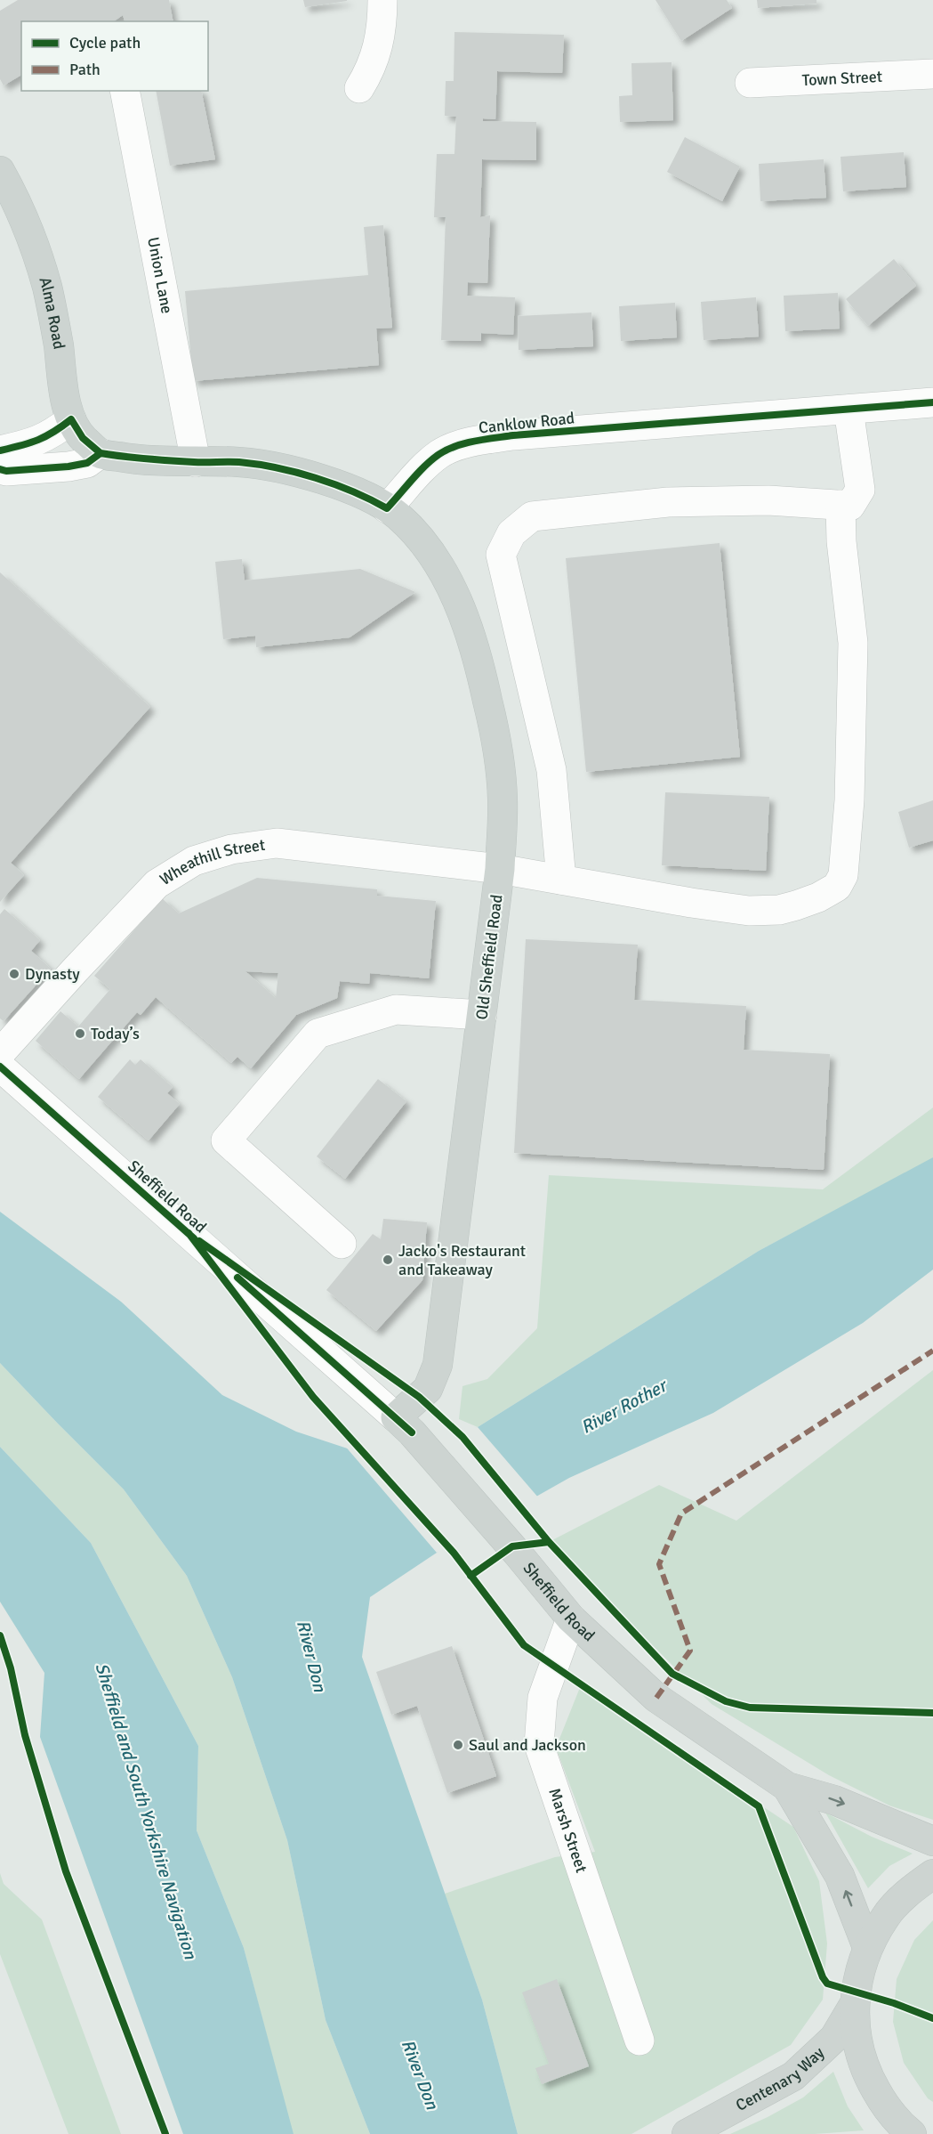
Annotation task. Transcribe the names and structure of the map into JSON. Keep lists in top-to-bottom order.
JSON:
{
  "streets": {
    "main road": [
      "Alma Road",
      "Old Sheffield Road",
      "Sheffield Road",
      "Centenary Way"
    ],
    "street": [
      "Town Street",
      "Union Lane",
      "Canklow Road",
      "Wheathill Street",
      "Marsh Street"
    ]
  },
  "crossings": [
    ["Canklow Road", "Old Sheffield Road"],
    ["Wheathill Street", "Old Sheffield Road"],
    ["Old Sheffield Road", "Sheffield Road"],
    ["Sheffield Road", "Marsh Street"]
  ],
  "water": ["River Rother", "River Don", "Sheffield and South Yorkshire Navigation"],
  "places": [
    "Dynasty",
    "Today’s",
    "Jacko's Restaurant and Takeaway",
    "Saul and Jackson"
  ],
  "legend": ["Cycle path", "Path"]
}
